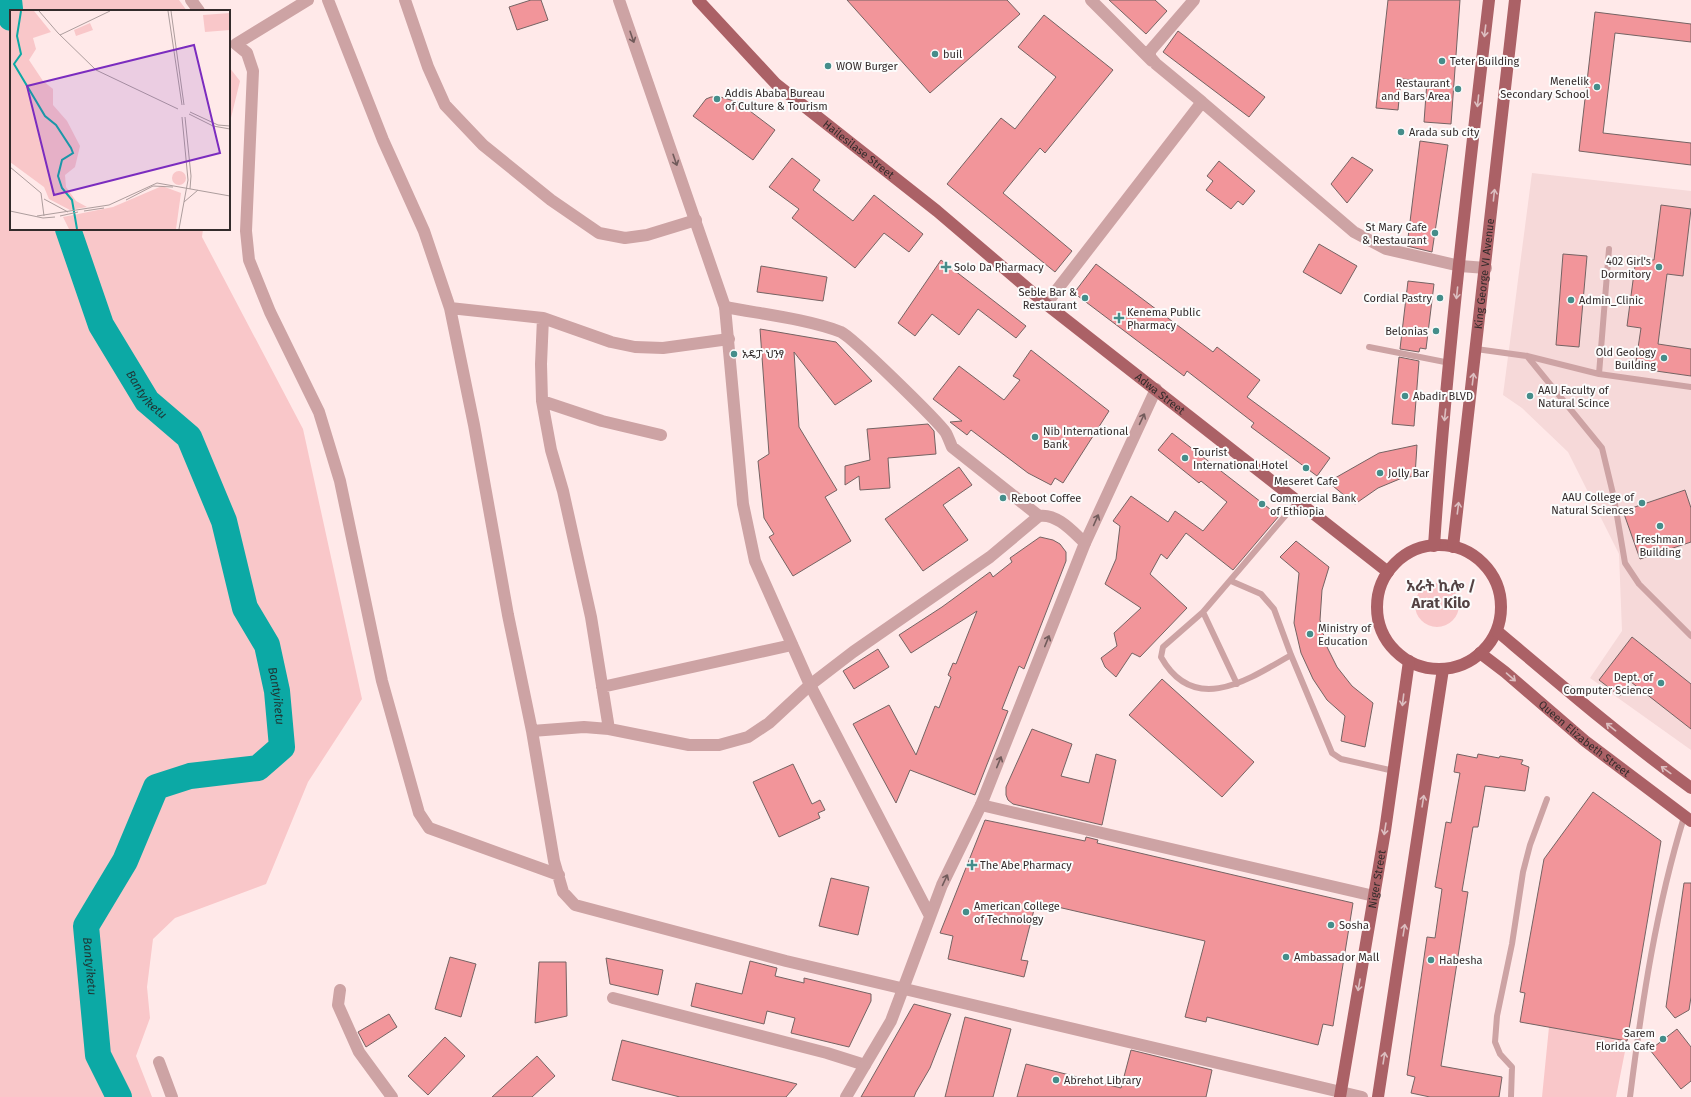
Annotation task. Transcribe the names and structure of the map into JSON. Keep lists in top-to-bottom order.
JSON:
{
  "streets": {
    "main road": [
      "Hailesilase Street",
      "King George VI Avenue",
      "Adwa Street",
      "Queen Elizabeth Street",
      "Niger Street"
    ]
  },
  "crossings": [
    ["Hailesilase Street", "Adwa Street"],
    ["King George VI Avenue", "Adwa Street"],
    ["King George VI Avenue", "Queen Elizabeth Street"],
    ["King George VI Avenue", "Niger Street"],
    ["Adwa Street", "Queen Elizabeth Street"],
    ["Adwa Street", "Niger Street"],
    ["Queen Elizabeth Street", "Niger Street"]
  ],
  "districts": ["አራት ኪሎ / Arat Kilo"],
  "water": ["Bantyiketu"],
  "places": {
    "other": [
      "buil",
      "Teter Building",
      "WOW Burger",
      "Menelik Secondary School",
      "Restaurant and Bars Area",
      "Addis Ababa Bureau of Culture & Tourism",
      "Arada sub city",
      "St Mary Cafe & Restaurant",
      "402 Girl's Dormitory",
      "Seble Bar & Restaurant",
      "Cordial Pastry",
      "Admin_Clinic",
      "Belonias",
      "አዴፓ ህንፃ",
      "Old Geology Building",
      "Abadir BLVD",
      "AAU Faculty of Natural Scince",
      "Nib International Bank",
      "Tourist International Hotel",
      "Meseret Cafe",
      "Jolly Bar",
      "Reboot Coffee",
      "AAU College of Natural Sciences",
      "Commercial Bank of Ethiopia",
      "Freshman Building",
      "Ministry of Education",
      "Dept. of Computer Science",
      "American College of Technology",
      "Sosha",
      "Ambassador Mall",
      "Habesha",
      "Sarem Florida Cafe",
      "Abrehot Library"
    ],
    "health": ["Solo Da Pharmacy", "Kenema Public Pharmacy", "The Abe Pharmacy"]
  }
}
